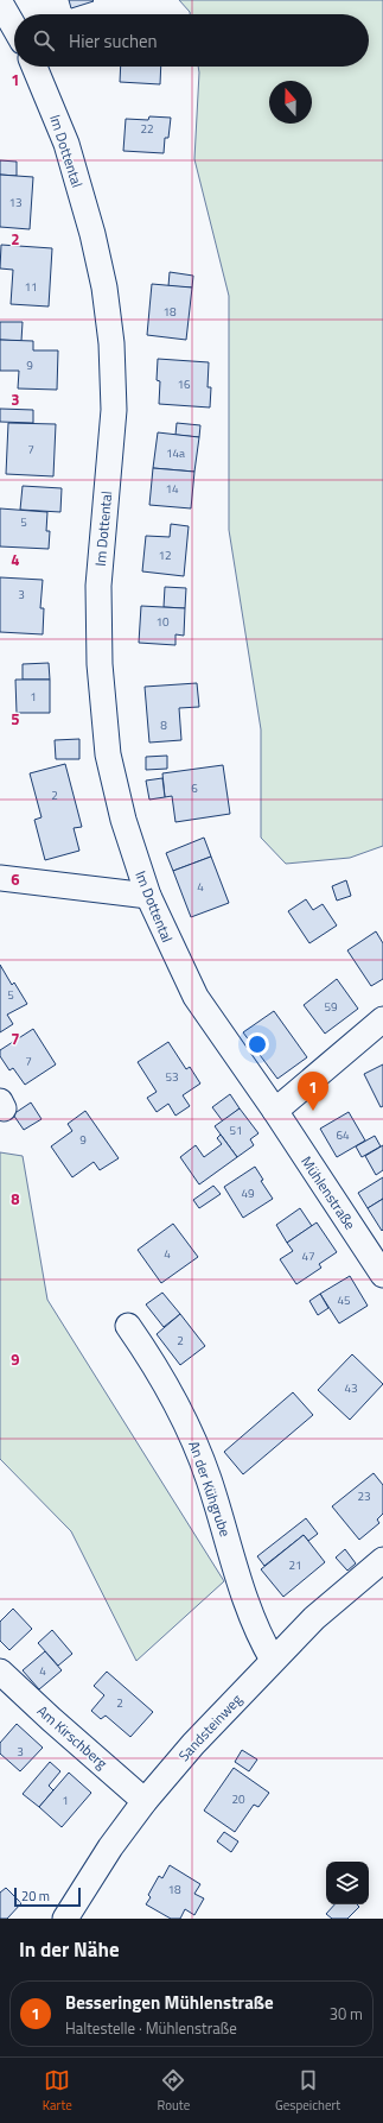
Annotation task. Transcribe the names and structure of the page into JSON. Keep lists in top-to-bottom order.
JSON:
{
  "streets": {
    "street": [
      "Im Dottental",
      "Mühlenstraße",
      "An der Kühgrube",
      "Sandsteinweg",
      "Am Kirschberg"
    ]
  },
  "crossings": [
    ["Im Dottental", "Mühlenstraße"],
    ["An der Kühgrube", "Sandsteinweg"],
    ["Sandsteinweg", "Am Kirschberg"]
  ],
  "house_numbers": [
    "22",
    "13",
    "11",
    "18",
    "9",
    "16",
    "7",
    "14a",
    "14",
    "5",
    "12",
    "3",
    "10",
    "1",
    "8",
    "6",
    "2",
    "4",
    "5",
    "59",
    "7",
    "53",
    "51",
    "64",
    "9",
    "49",
    "4",
    "47",
    "45",
    "2",
    "43",
    "23",
    "21",
    "4",
    "2",
    "3",
    "20",
    "1",
    "18"
  ],
  "scale_bar": "20 m",
  "north": "top",
  "page": {
    "search": "Hier suchen",
    "pins": "1",
    "scale": "20 m",
    "heading": "In der Nähe",
    "list": [
      {
        "mark": "1",
        "name": "Besseringen Mühlenstraße",
        "note": "Haltestelle · Mühlenstraße",
        "value": "30 m"
      }
    ],
    "nav": ["Karte", "Route", "Gespeichert"]
  },
  "grid": {
    "rows": [
      "1",
      "2",
      "3",
      "4",
      "5",
      "6",
      "7",
      "8",
      "9"
    ]
  }
}
